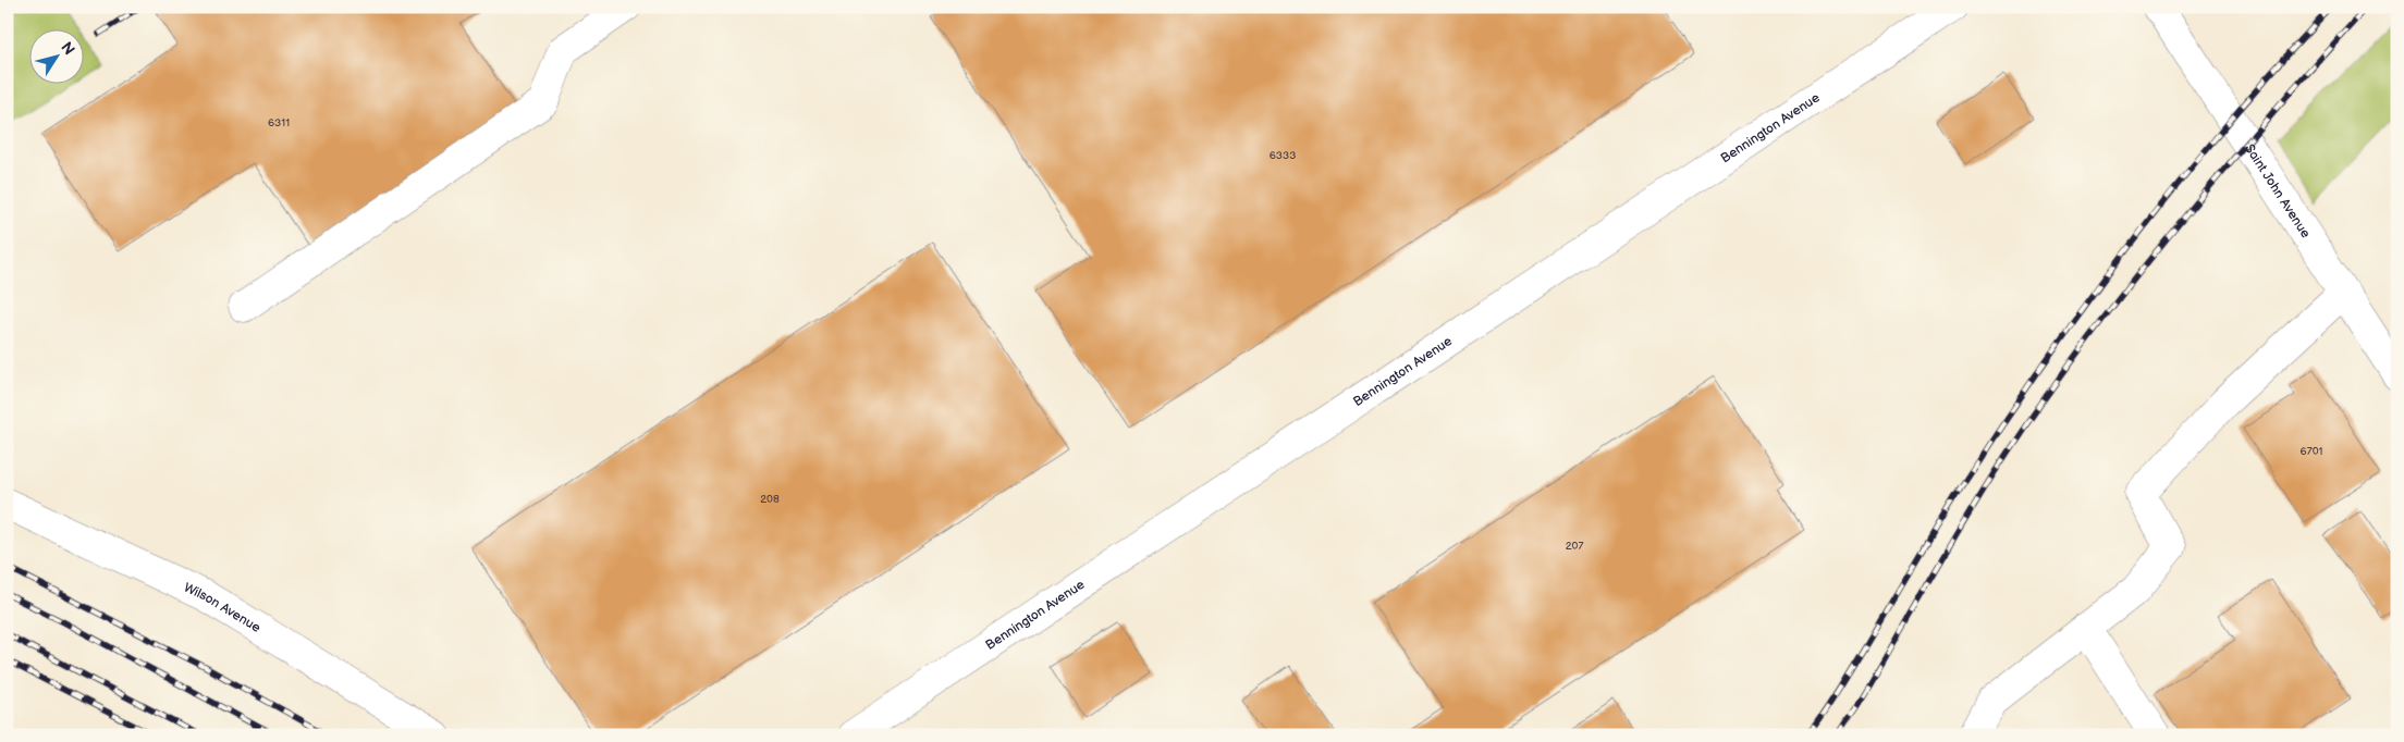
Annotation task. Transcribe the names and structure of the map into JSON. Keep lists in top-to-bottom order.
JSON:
{
  "streets": {
    "street": ["Bennington Avenue", "Saint John Avenue", "Wilson Avenue"]
  },
  "house_numbers": [
    "6311",
    "6333",
    "6701",
    "208",
    "207"
  ],
  "north": "top right"
}
